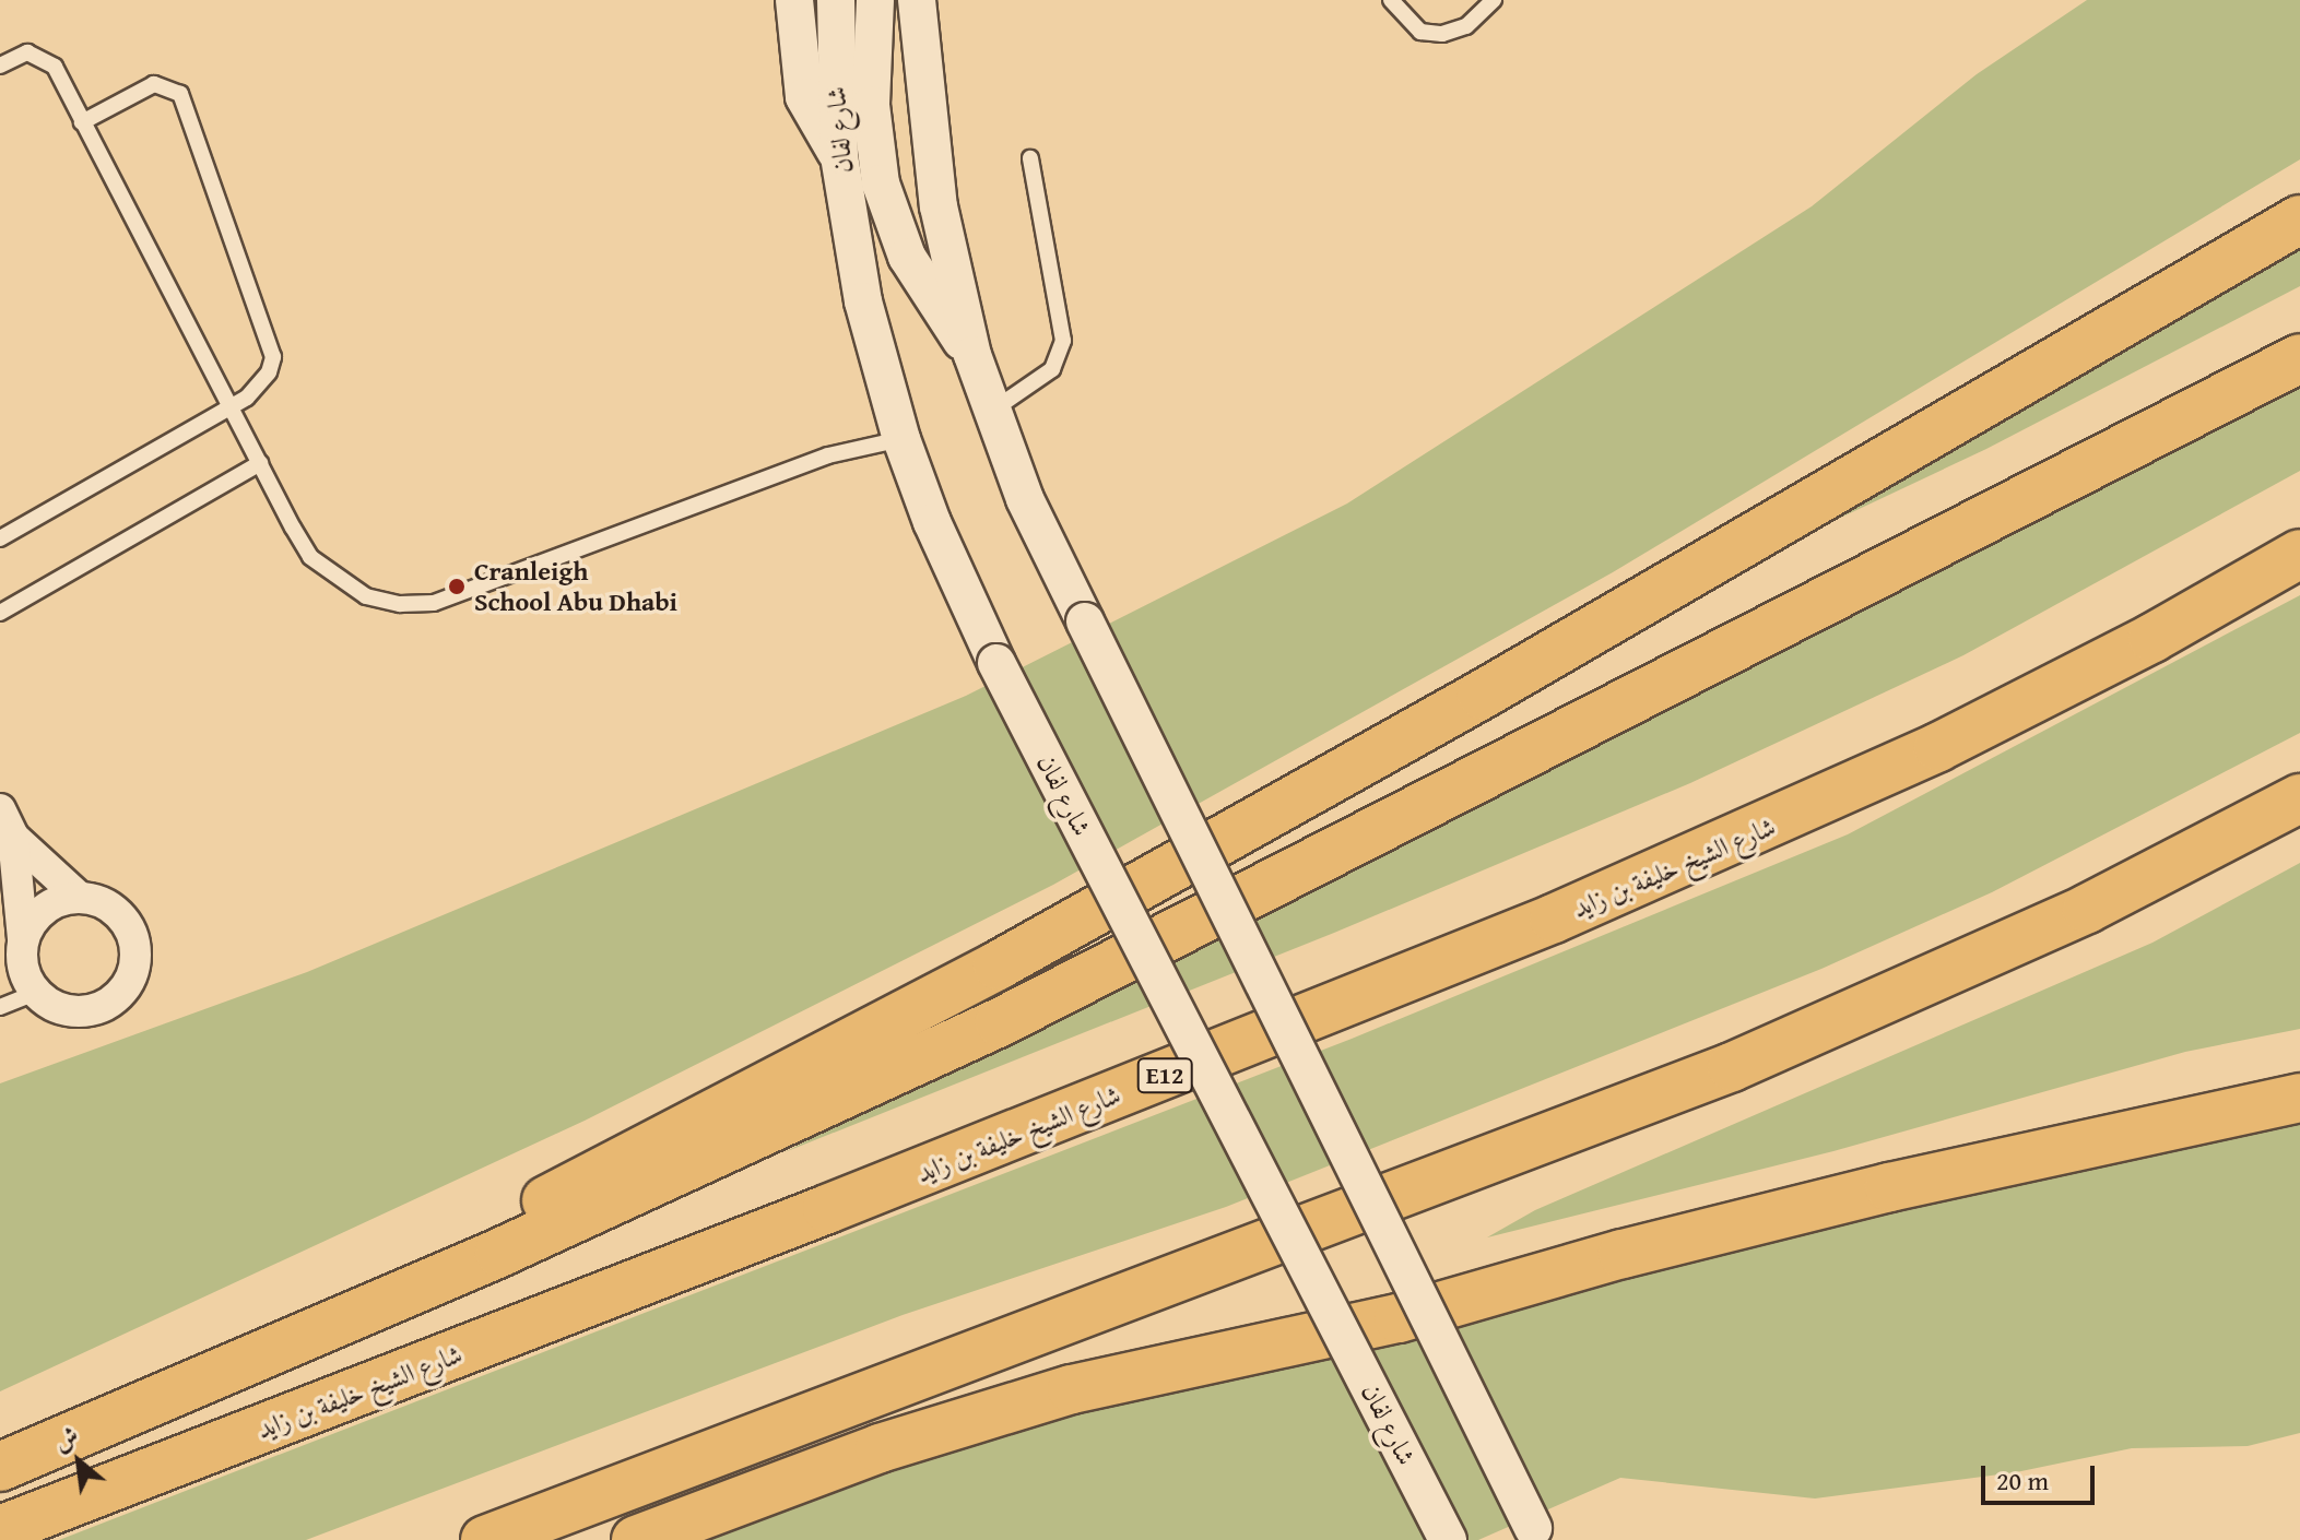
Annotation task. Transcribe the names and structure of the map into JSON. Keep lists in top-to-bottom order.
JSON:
{
  "streets": {
    "highway": ["شارع الشيخ خليفة بن زايد", "E12"],
    "street": ["شارع لفان"]
  },
  "places": ["Cranleigh School Abu Dhabi"],
  "scale_bar": "20 m",
  "north": "top left"
}
